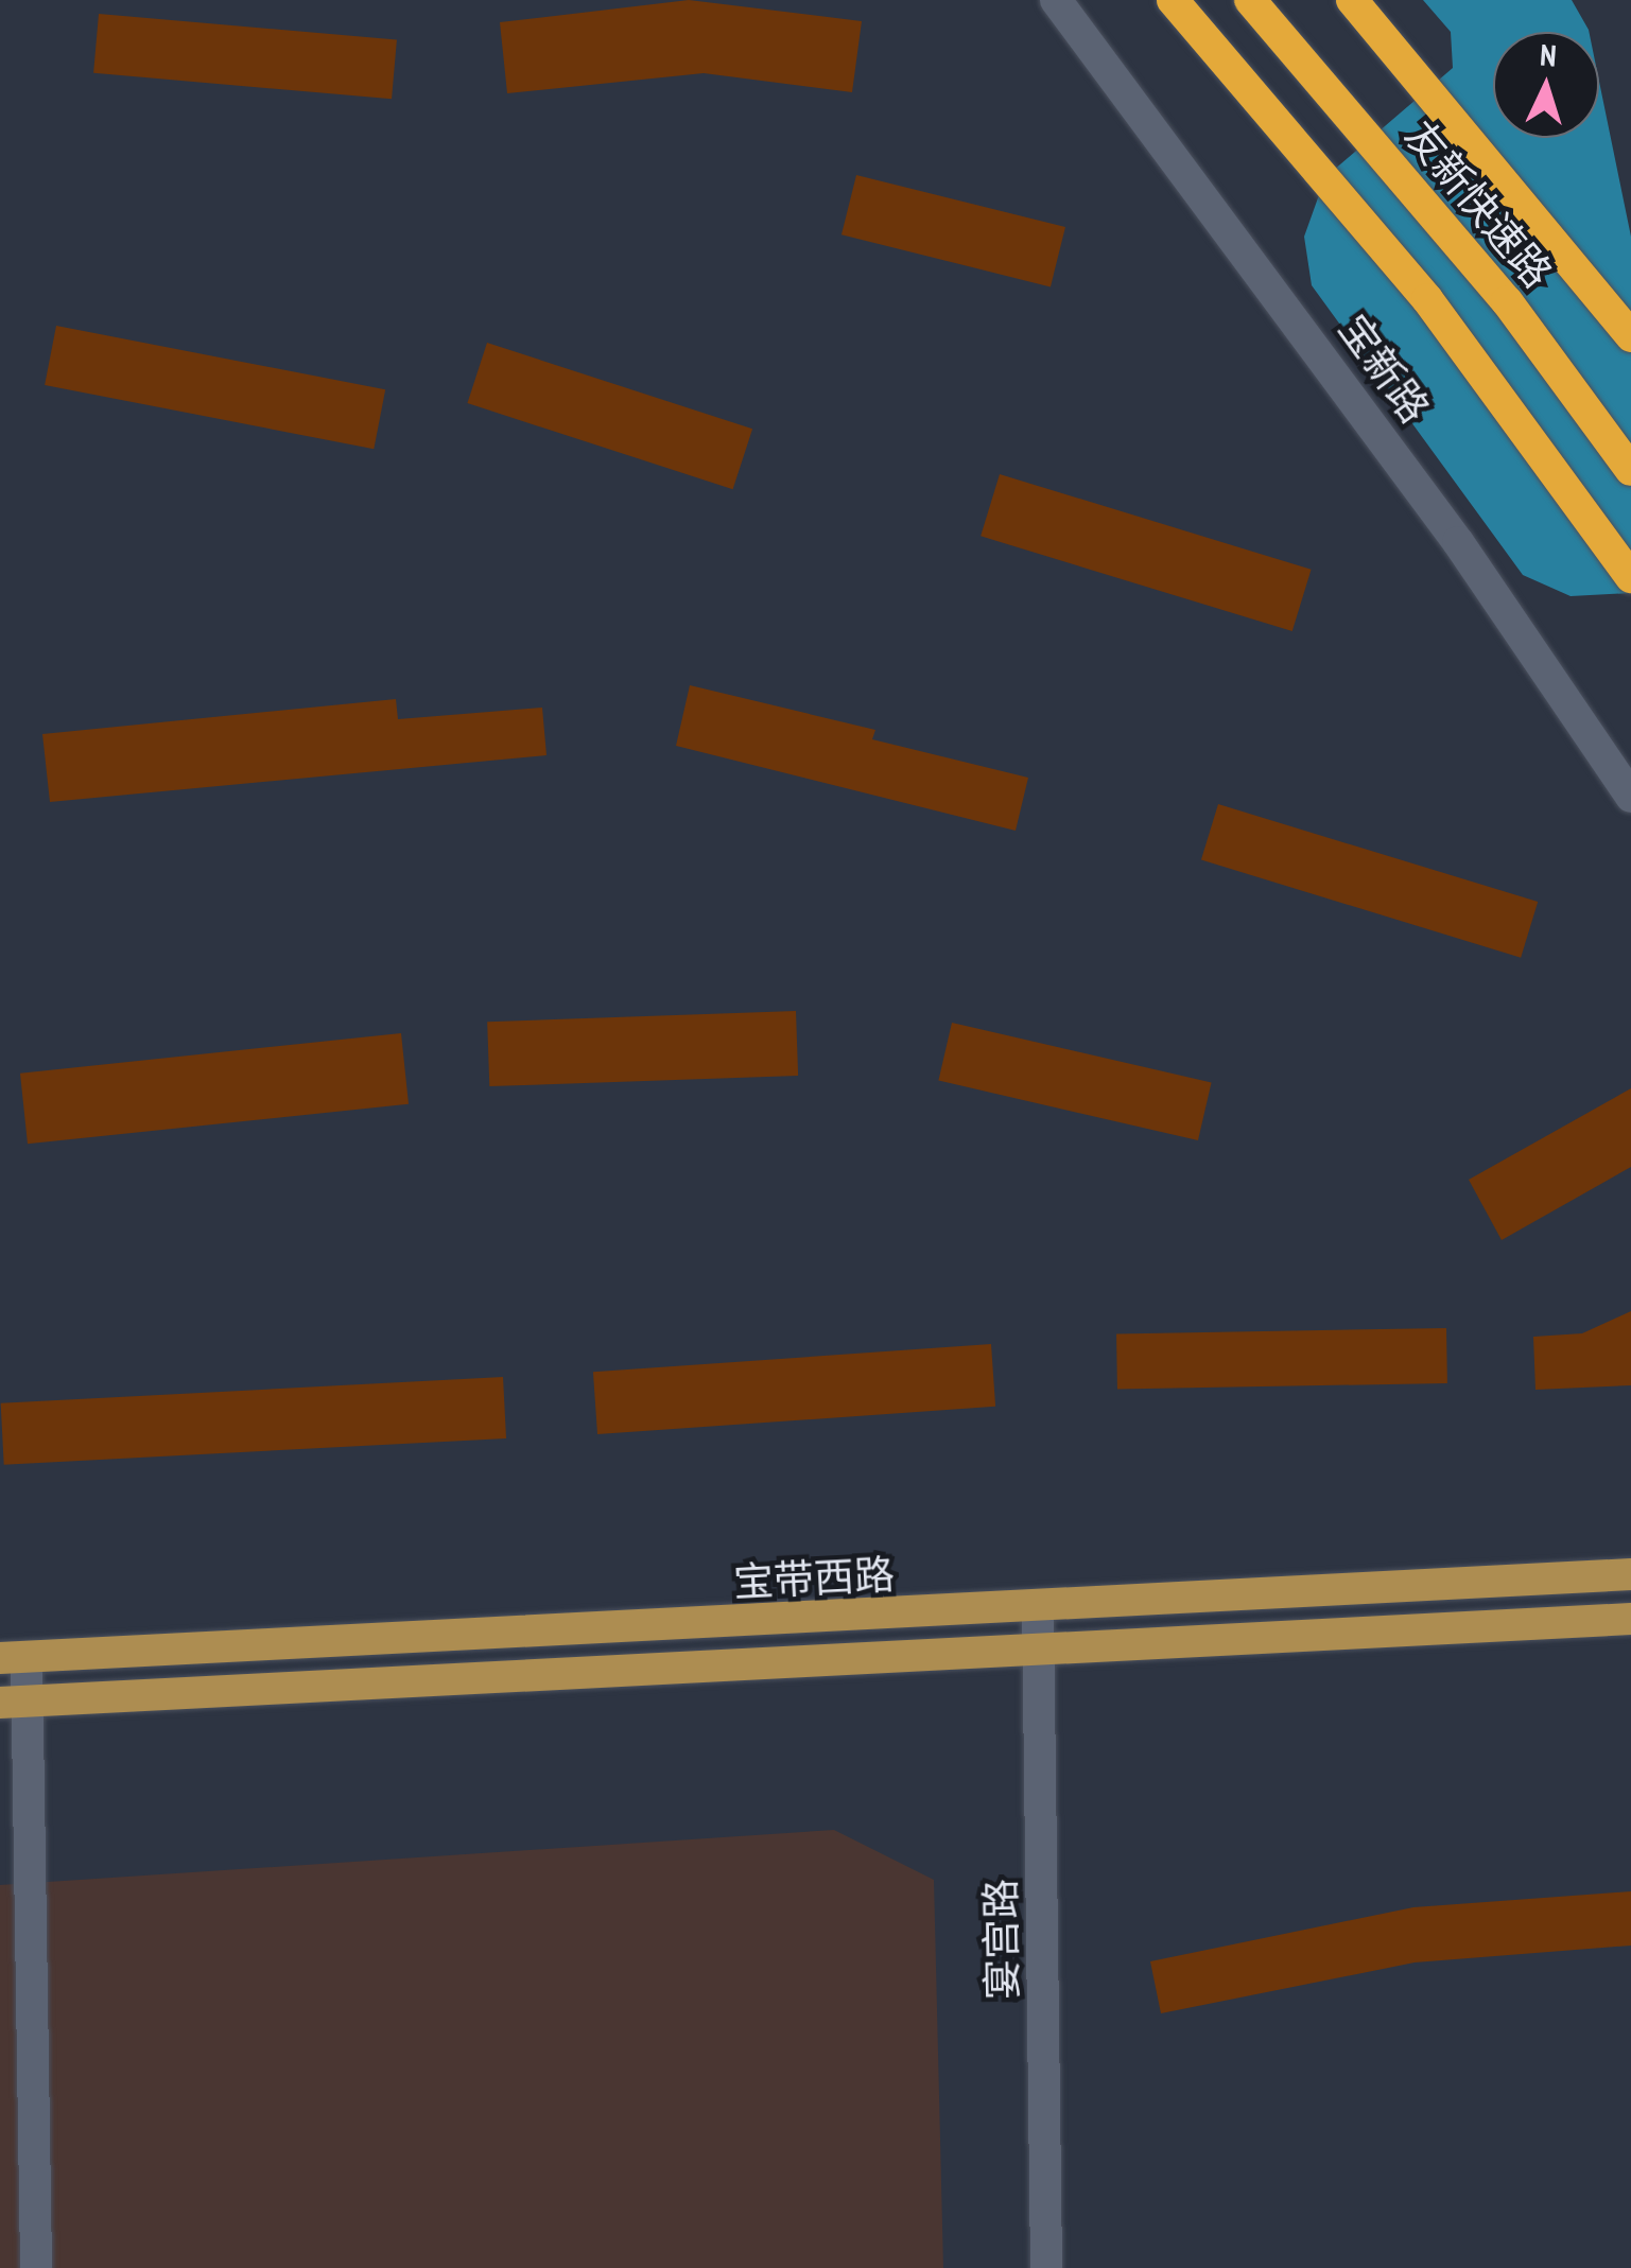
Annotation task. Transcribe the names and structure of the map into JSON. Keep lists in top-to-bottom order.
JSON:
{
  "streets": {
    "highway": ["友新快速路"],
    "main road": ["宝带西路"],
    "street": ["宝新路", "宴宫路"]
  },
  "crossings": [
    ["宝带西路", "宴宫路"]
  ],
  "north": "top"
}
